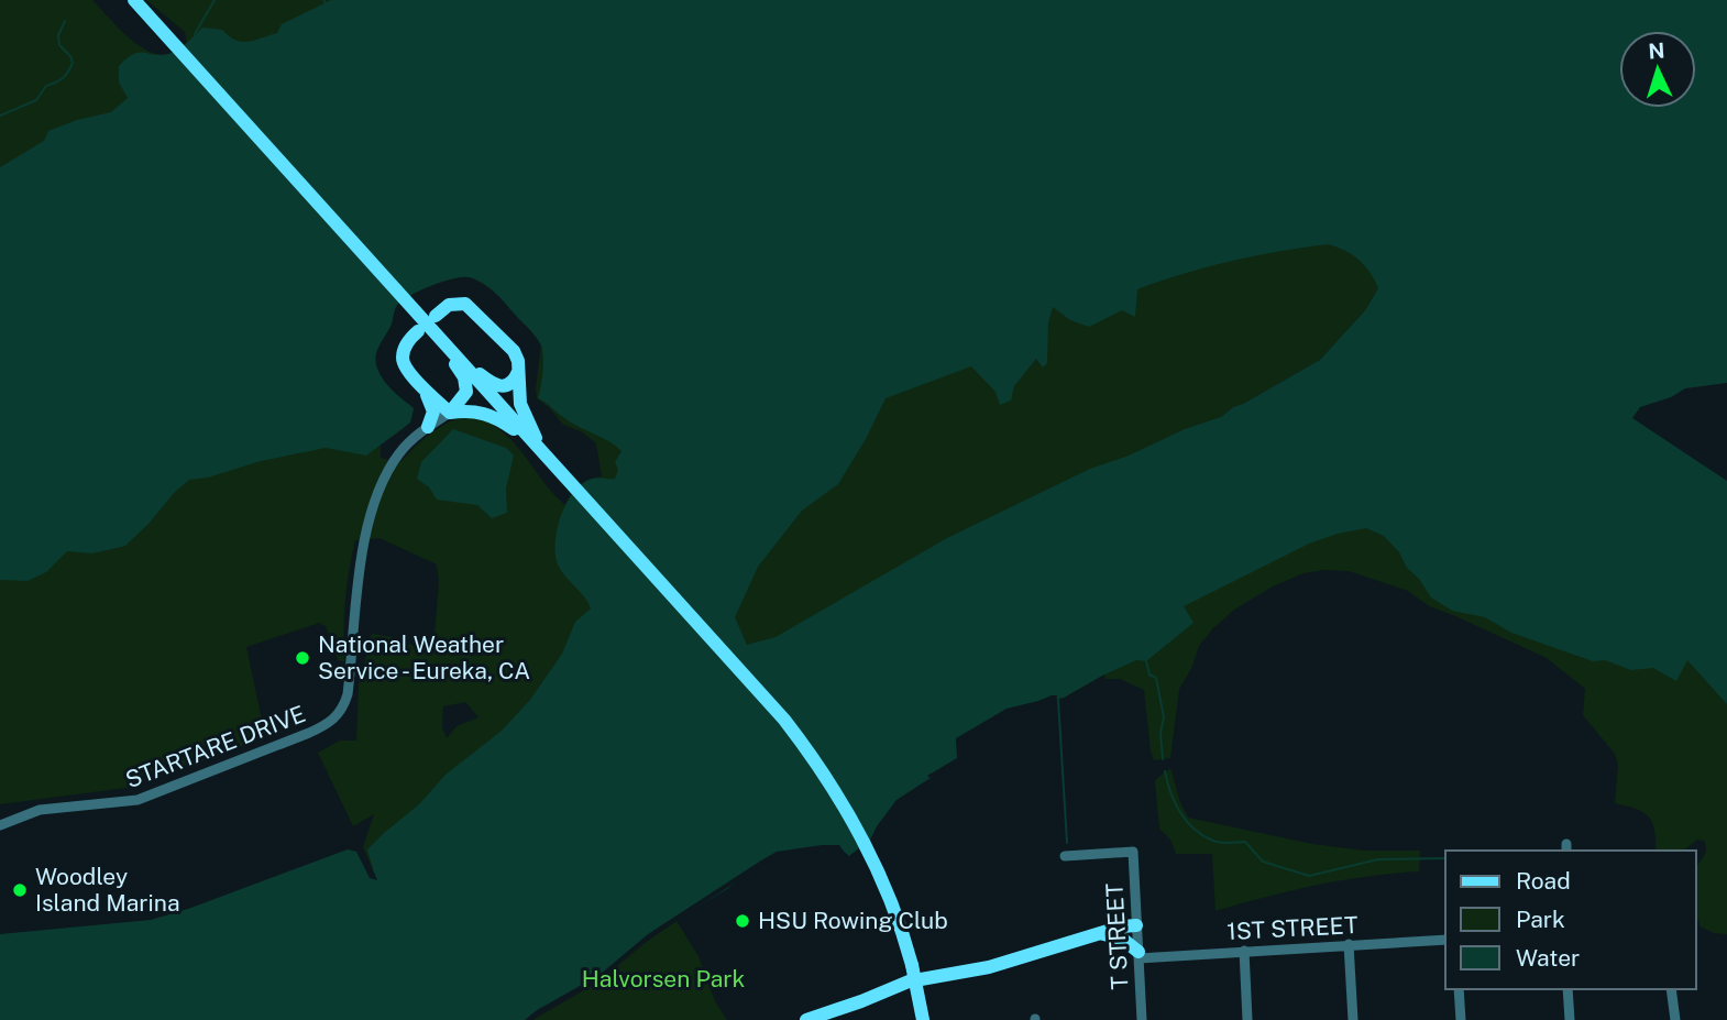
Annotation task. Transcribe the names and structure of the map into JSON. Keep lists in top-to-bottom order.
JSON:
{
  "streets": {
    "street": ["STARTARE DRIVE", "1ST STREET", "T STREET"]
  },
  "crossings": [
    ["1ST STREET", "T STREET"]
  ],
  "parks": ["Halvorsen Park"],
  "places": ["National Weather Service - Eureka, CA", "Woodley Island Marina", "HSU Rowing Club"],
  "legend": ["Road", "Park", "Water"],
  "north": "top"
}
